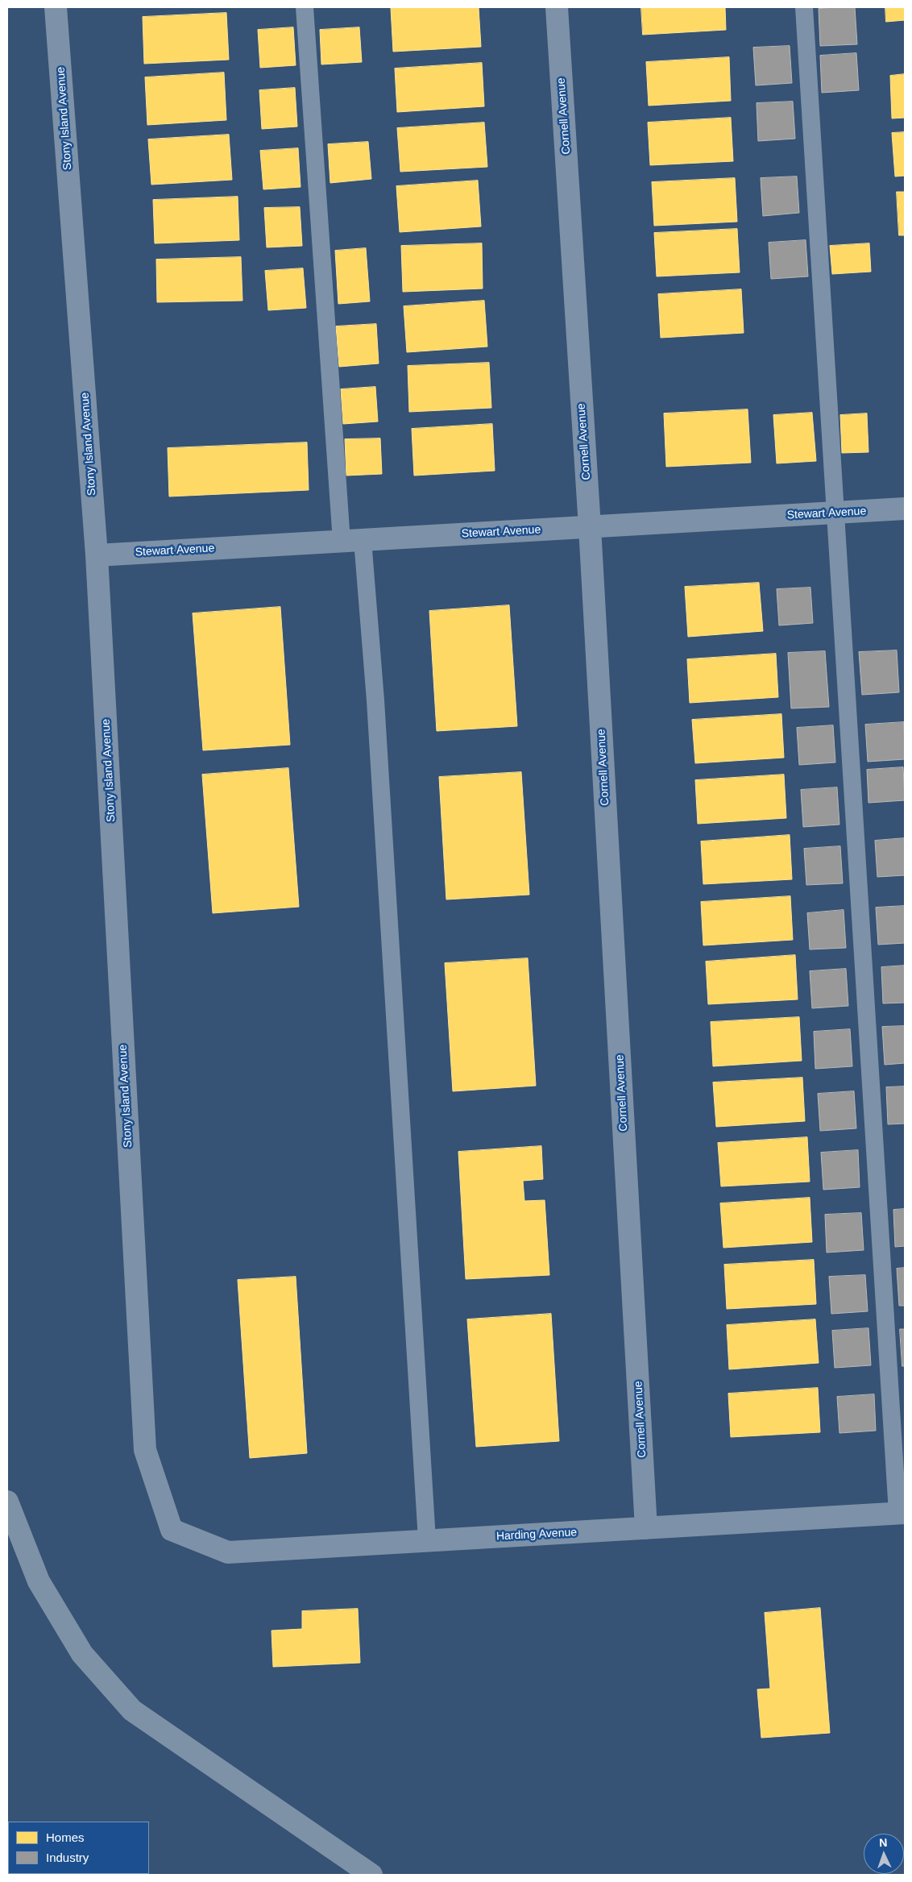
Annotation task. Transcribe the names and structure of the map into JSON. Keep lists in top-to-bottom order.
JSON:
{
  "streets": {
    "street": [
      "Cornell Avenue",
      "Stony Island Avenue",
      "Stewart Avenue",
      "Harding Avenue"
    ]
  },
  "crossings": [
    ["Cornell Avenue", "Stewart Avenue"],
    ["Cornell Avenue", "Harding Avenue"],
    ["Stony Island Avenue", "Stewart Avenue"],
    ["Stony Island Avenue", "Harding Avenue"]
  ],
  "legend": ["Homes", "Industry"],
  "north": "top"
}
